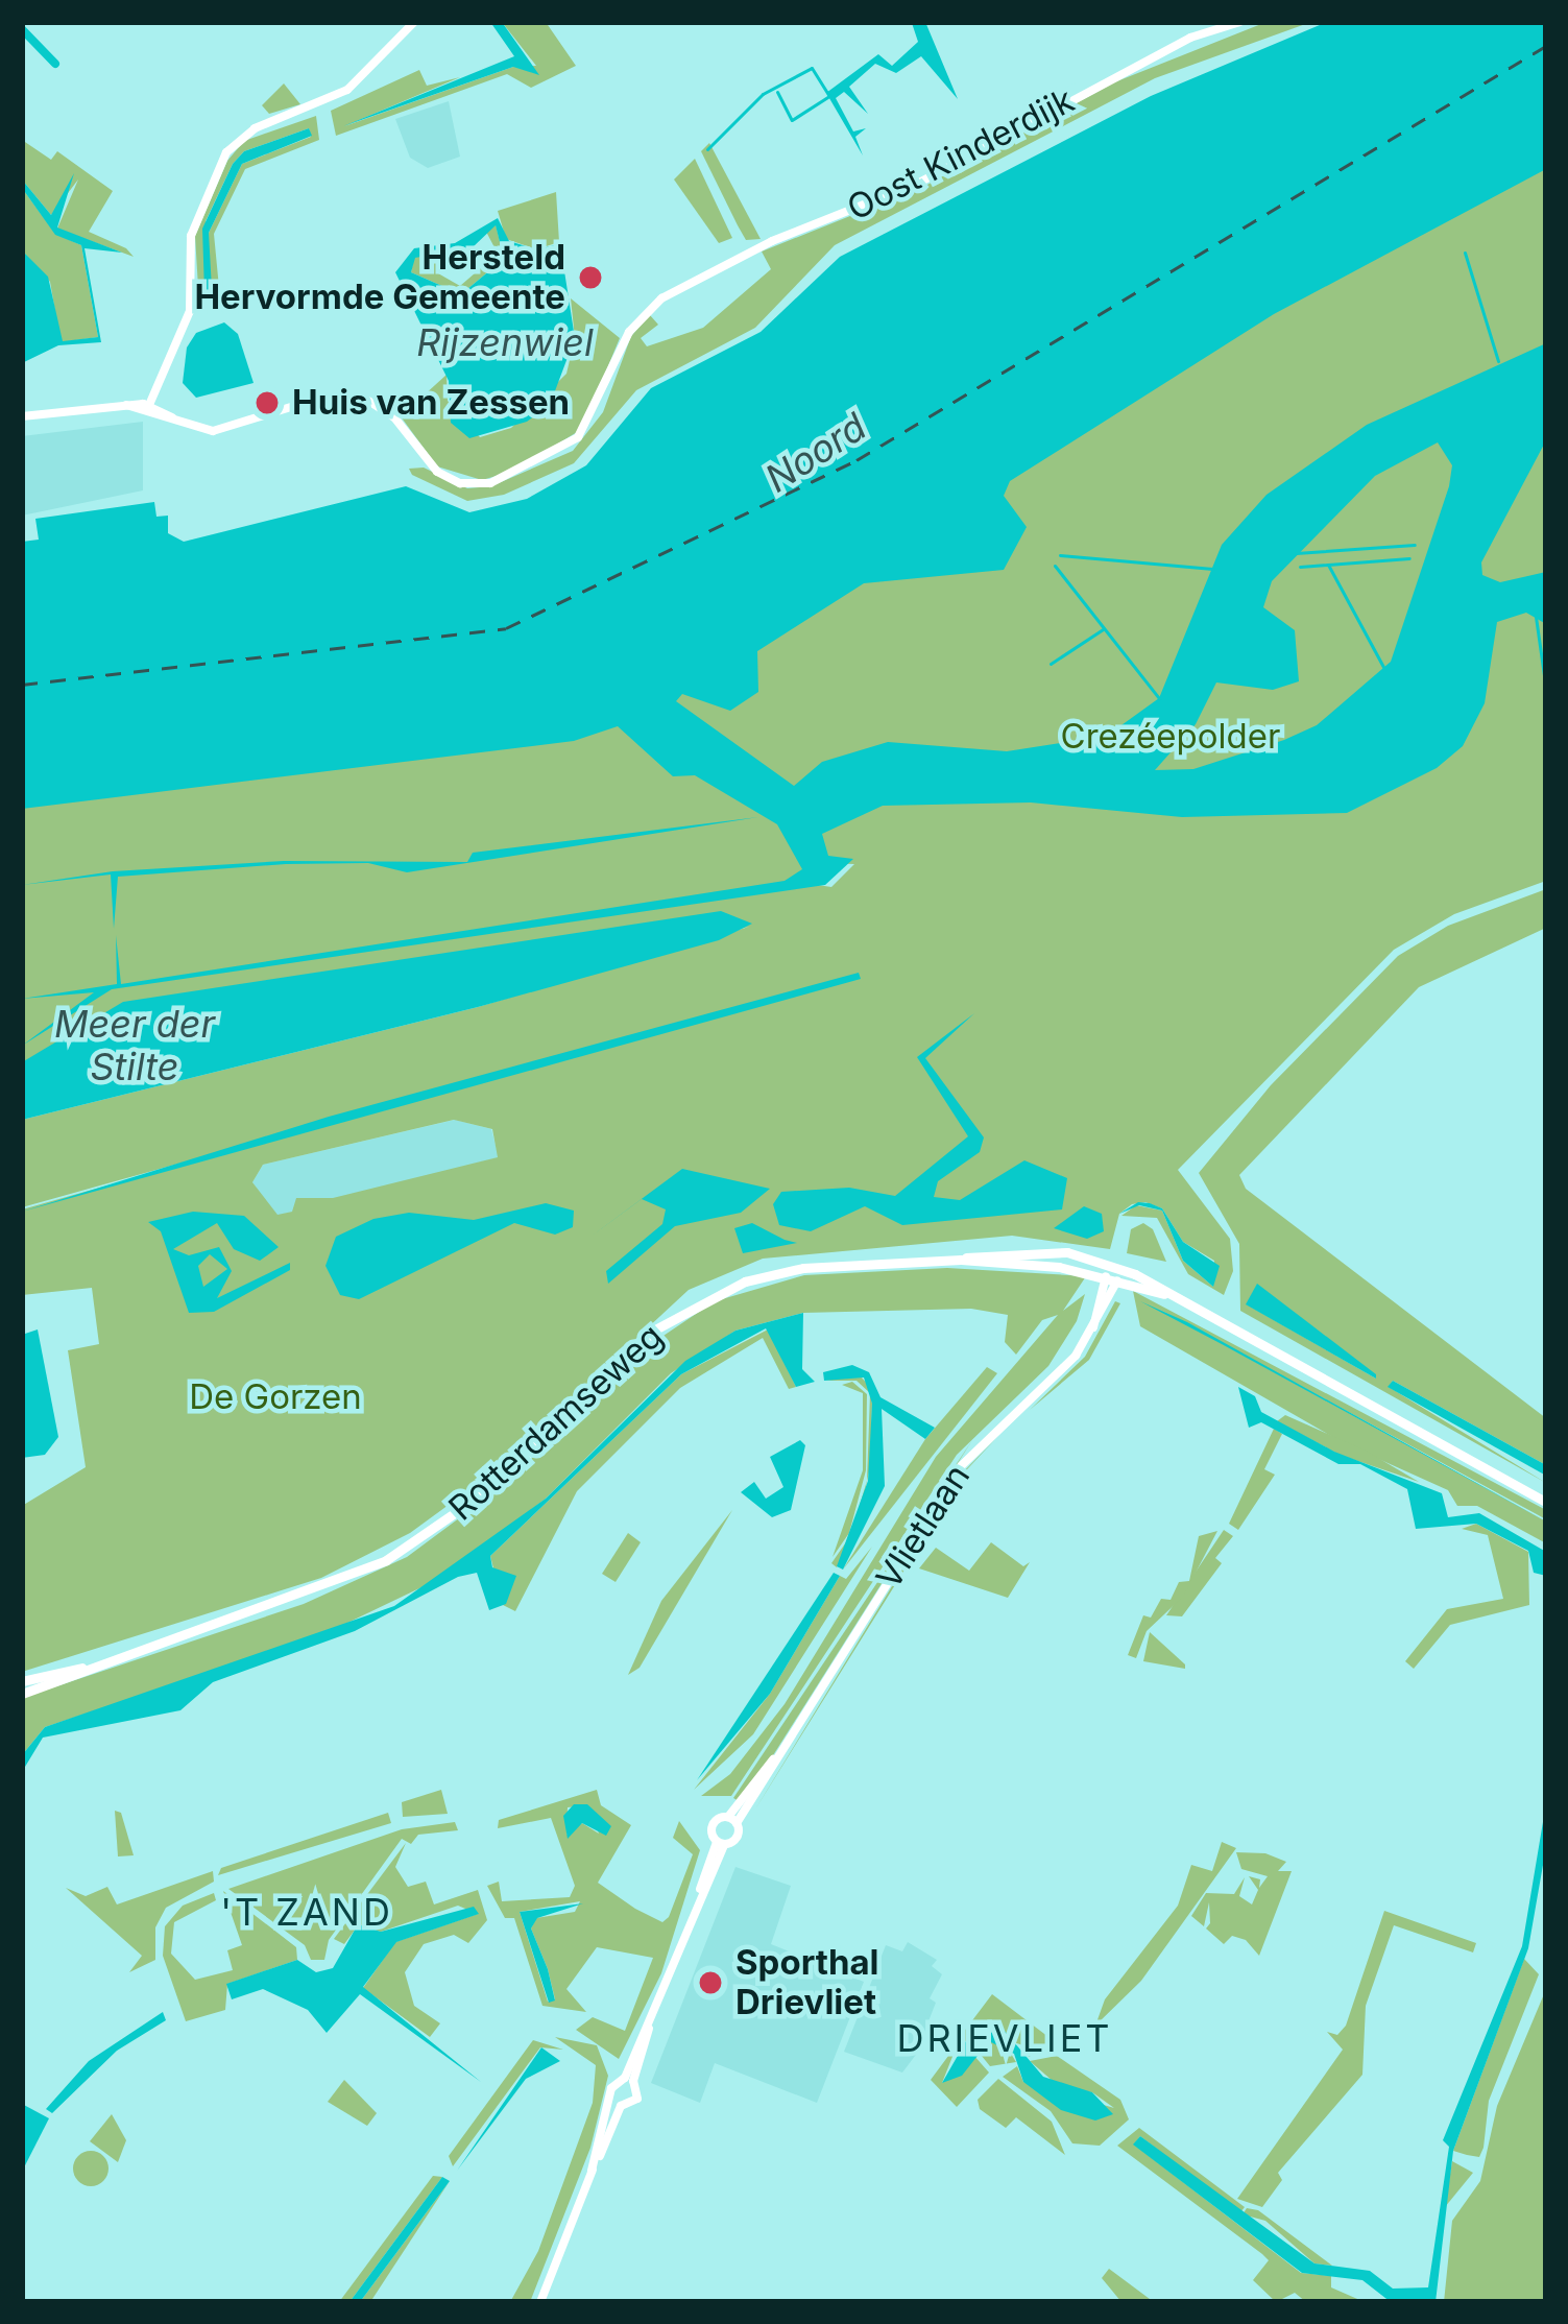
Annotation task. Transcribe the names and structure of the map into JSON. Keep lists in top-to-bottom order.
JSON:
{
  "streets": {
    "main road": ["Rotterdamseweg"],
    "street": ["Oost Kinderdijk", "Vlietlaan"]
  },
  "crossings": [
    ["Rotterdamseweg", "Vlietlaan"]
  ],
  "districts": ["'T ZAND", "DRIEVLIET"],
  "water": ["Rijzenwiel", "Noord", "Meer der Stilte"],
  "parks": ["Crezéepolder", "De Gorzen"],
  "places": ["Hersteld Hervormde Gemeente", "Huis van Zessen", "Sporthal Drievliet"]
}
